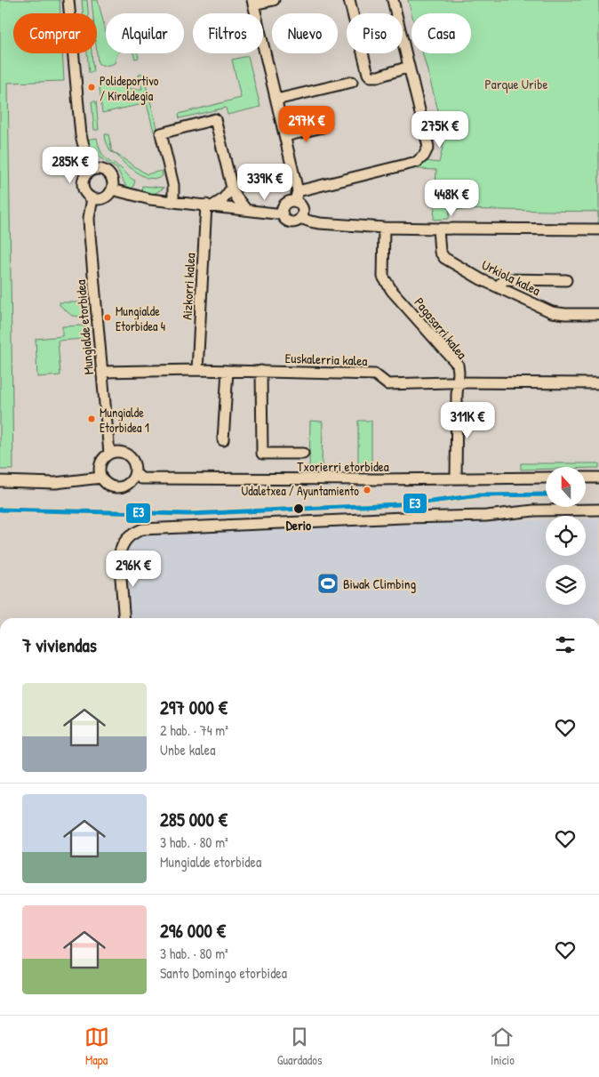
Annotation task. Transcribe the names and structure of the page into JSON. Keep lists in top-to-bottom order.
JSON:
{
  "streets": {
    "street": [
      "Urkiola kalea",
      "Aizkorri kalea",
      "Mungialde etorbidea",
      "Pagasarri kalea",
      "Euskalerria kalea",
      "Txorierri etorbidea"
    ]
  },
  "crossings": [
    ["Aizkorri kalea", "Euskalerria kalea"],
    ["Mungialde etorbidea", "Euskalerria kalea"],
    ["Mungialde etorbidea", "Txorierri etorbidea"],
    ["Pagasarri kalea", "Euskalerria kalea"],
    ["Pagasarri kalea", "Txorierri etorbidea"]
  ],
  "parks": ["Parque Uribe"],
  "places": {
    "other": [
      "Polideportivo / Kiroldegia",
      "Mungialde Etorbidea 4",
      "Mungialde Etorbidea 1",
      "Udaletxea / Ayuntamiento",
      "Derio"
    ],
    "sports": ["Biwak Climbing"]
  },
  "lines": ["transit line E3"],
  "north": "top",
  "page": {
    "chip": [
      "Comprar",
      "Alquilar",
      "Filtros",
      "Nuevo",
      "Piso",
      "Casa"
    ],
    "price": [
      "297K €",
      "275K €",
      "285K €",
      "339K €",
      "448K €",
      "311K €",
      "296K €"
    ],
    "heading": "7 viviendas",
    "list": [
      {
        "name": "297 000 €",
        "note": "2 hab. · 74 m² · Unbe kalea"
      },
      {
        "name": "285 000 €",
        "note": "3 hab. · 80 m² · Mungialde etorbidea"
      },
      {
        "name": "296 000 €",
        "note": "3 hab. · 80 m² · Santo Domingo etorbidea"
      }
    ],
    "tabs": ["Mapa", "Guardados", "Inicio"]
  }
}
